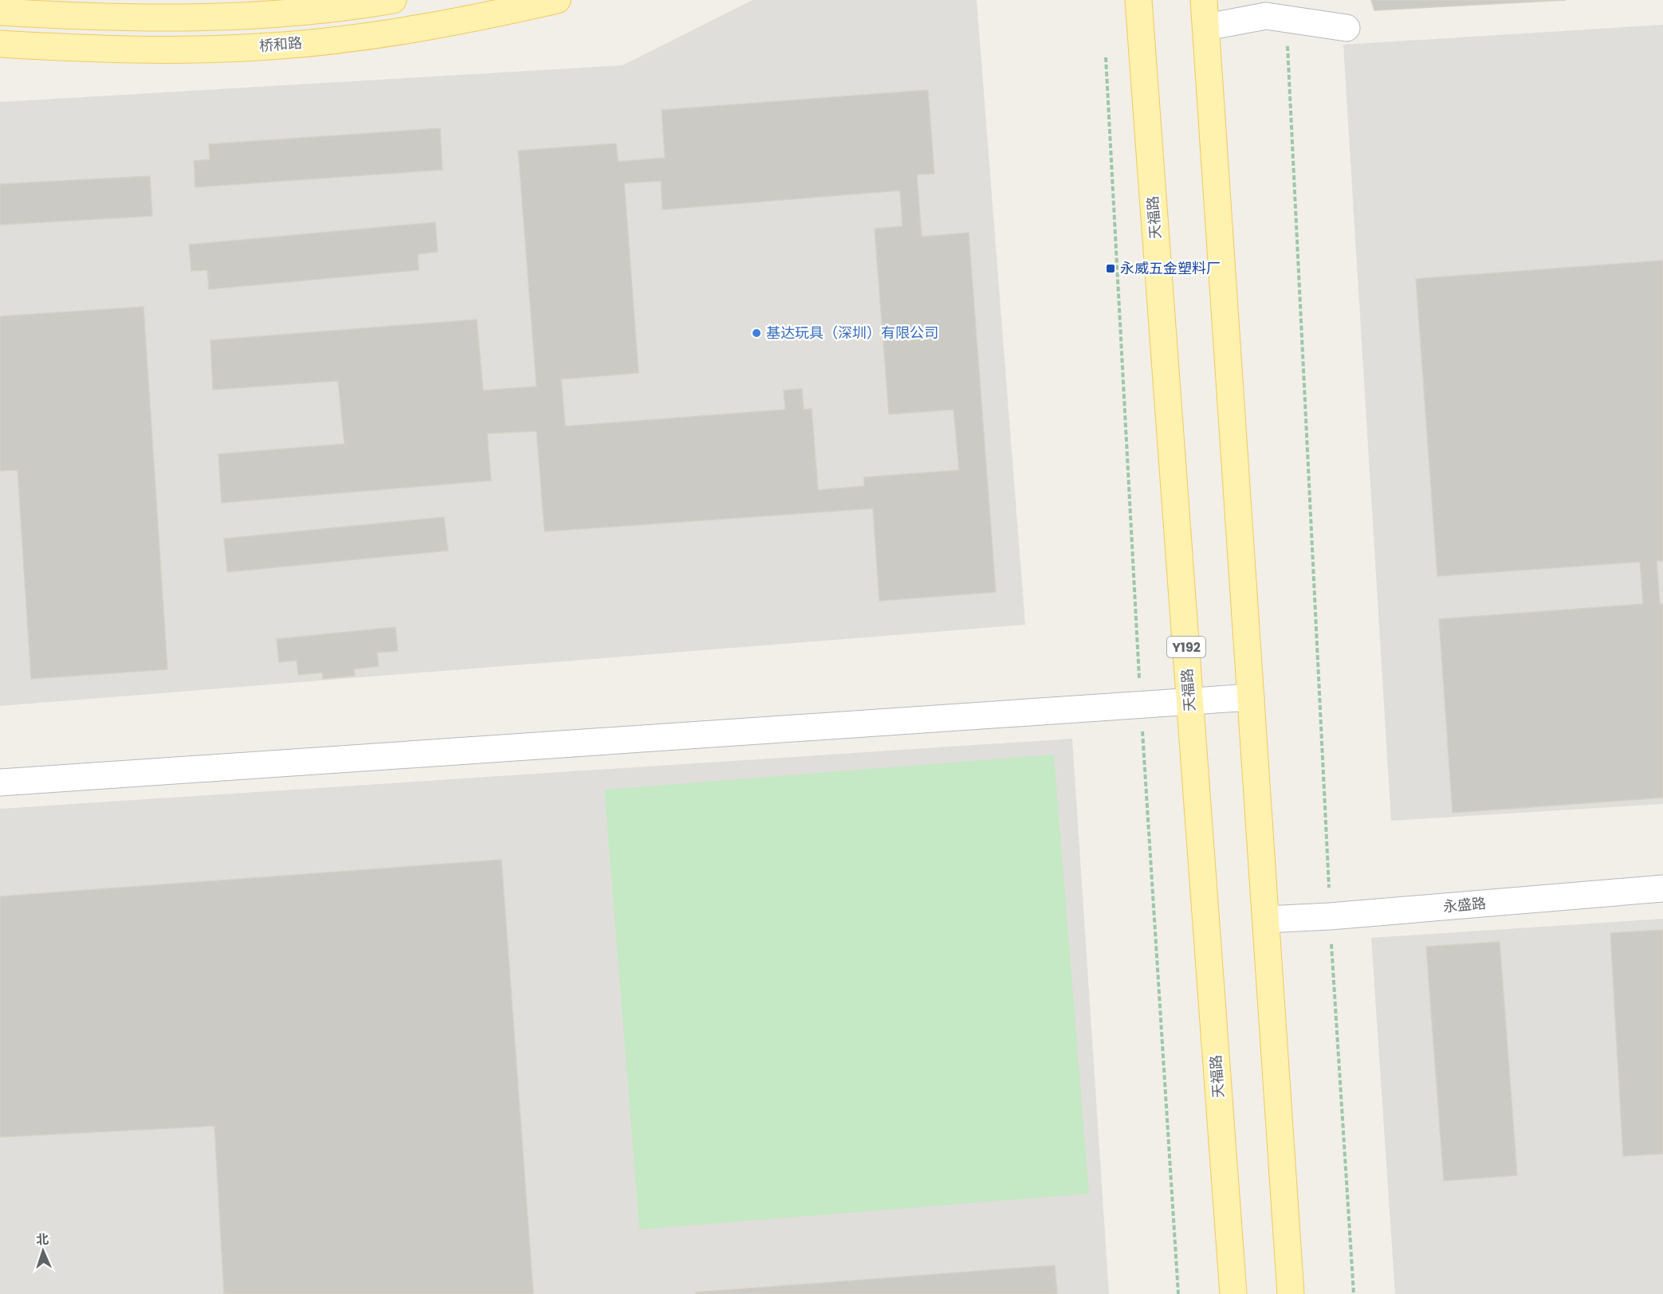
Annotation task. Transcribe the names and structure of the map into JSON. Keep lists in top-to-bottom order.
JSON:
{
  "streets": {
    "main road": ["桥和路", "天福路", "Y192"],
    "street": ["永盛路"]
  },
  "places": {
    "transit": ["永威五金塑料厂"],
    "other": ["基达玩具（深圳）有限公司"]
  },
  "north": "top"
}
